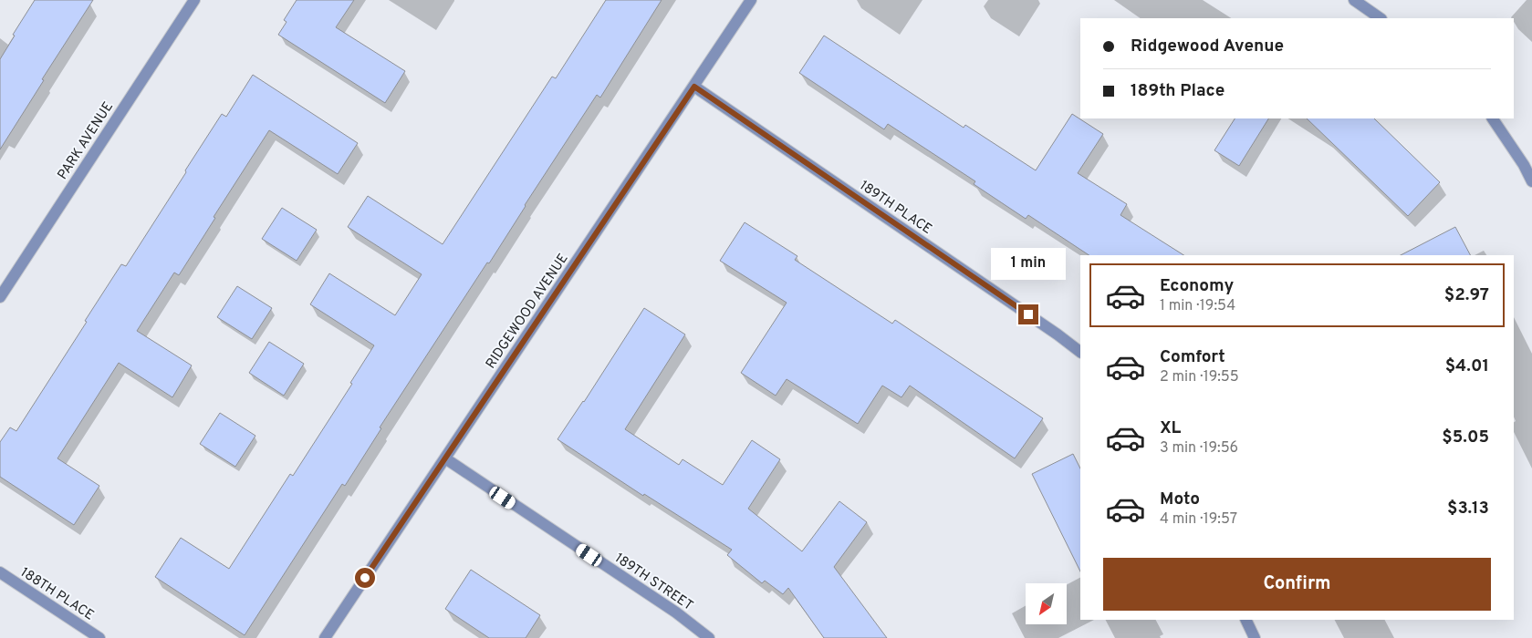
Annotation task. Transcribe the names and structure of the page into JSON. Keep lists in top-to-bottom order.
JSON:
{
  "streets": {
    "street": [
      "PARK AVENUE",
      "189TH PLACE",
      "RIDGEWOOD AVENUE",
      "189TH STREET",
      "188TH PLACE"
    ]
  },
  "crossings": [
    ["189TH PLACE", "RIDGEWOOD AVENUE"],
    ["RIDGEWOOD AVENUE", "189TH STREET"]
  ],
  "north": "bottom left",
  "page": {
    "banner": ["Ridgewood Avenue", "189th Place"],
    "bubble": "1 min",
    "list": [
      {
        "name": "Economy",
        "note": "1 min · 19:54",
        "value": "$2.97"
      },
      {
        "name": "Comfort",
        "note": "2 min · 19:55",
        "value": "$4.01"
      },
      {
        "name": "XL",
        "note": "3 min · 19:56",
        "value": "$5.05"
      },
      {
        "name": "Moto",
        "note": "4 min · 19:57",
        "value": "$3.13"
      }
    ],
    "buttons": "Confirm"
  }
}
